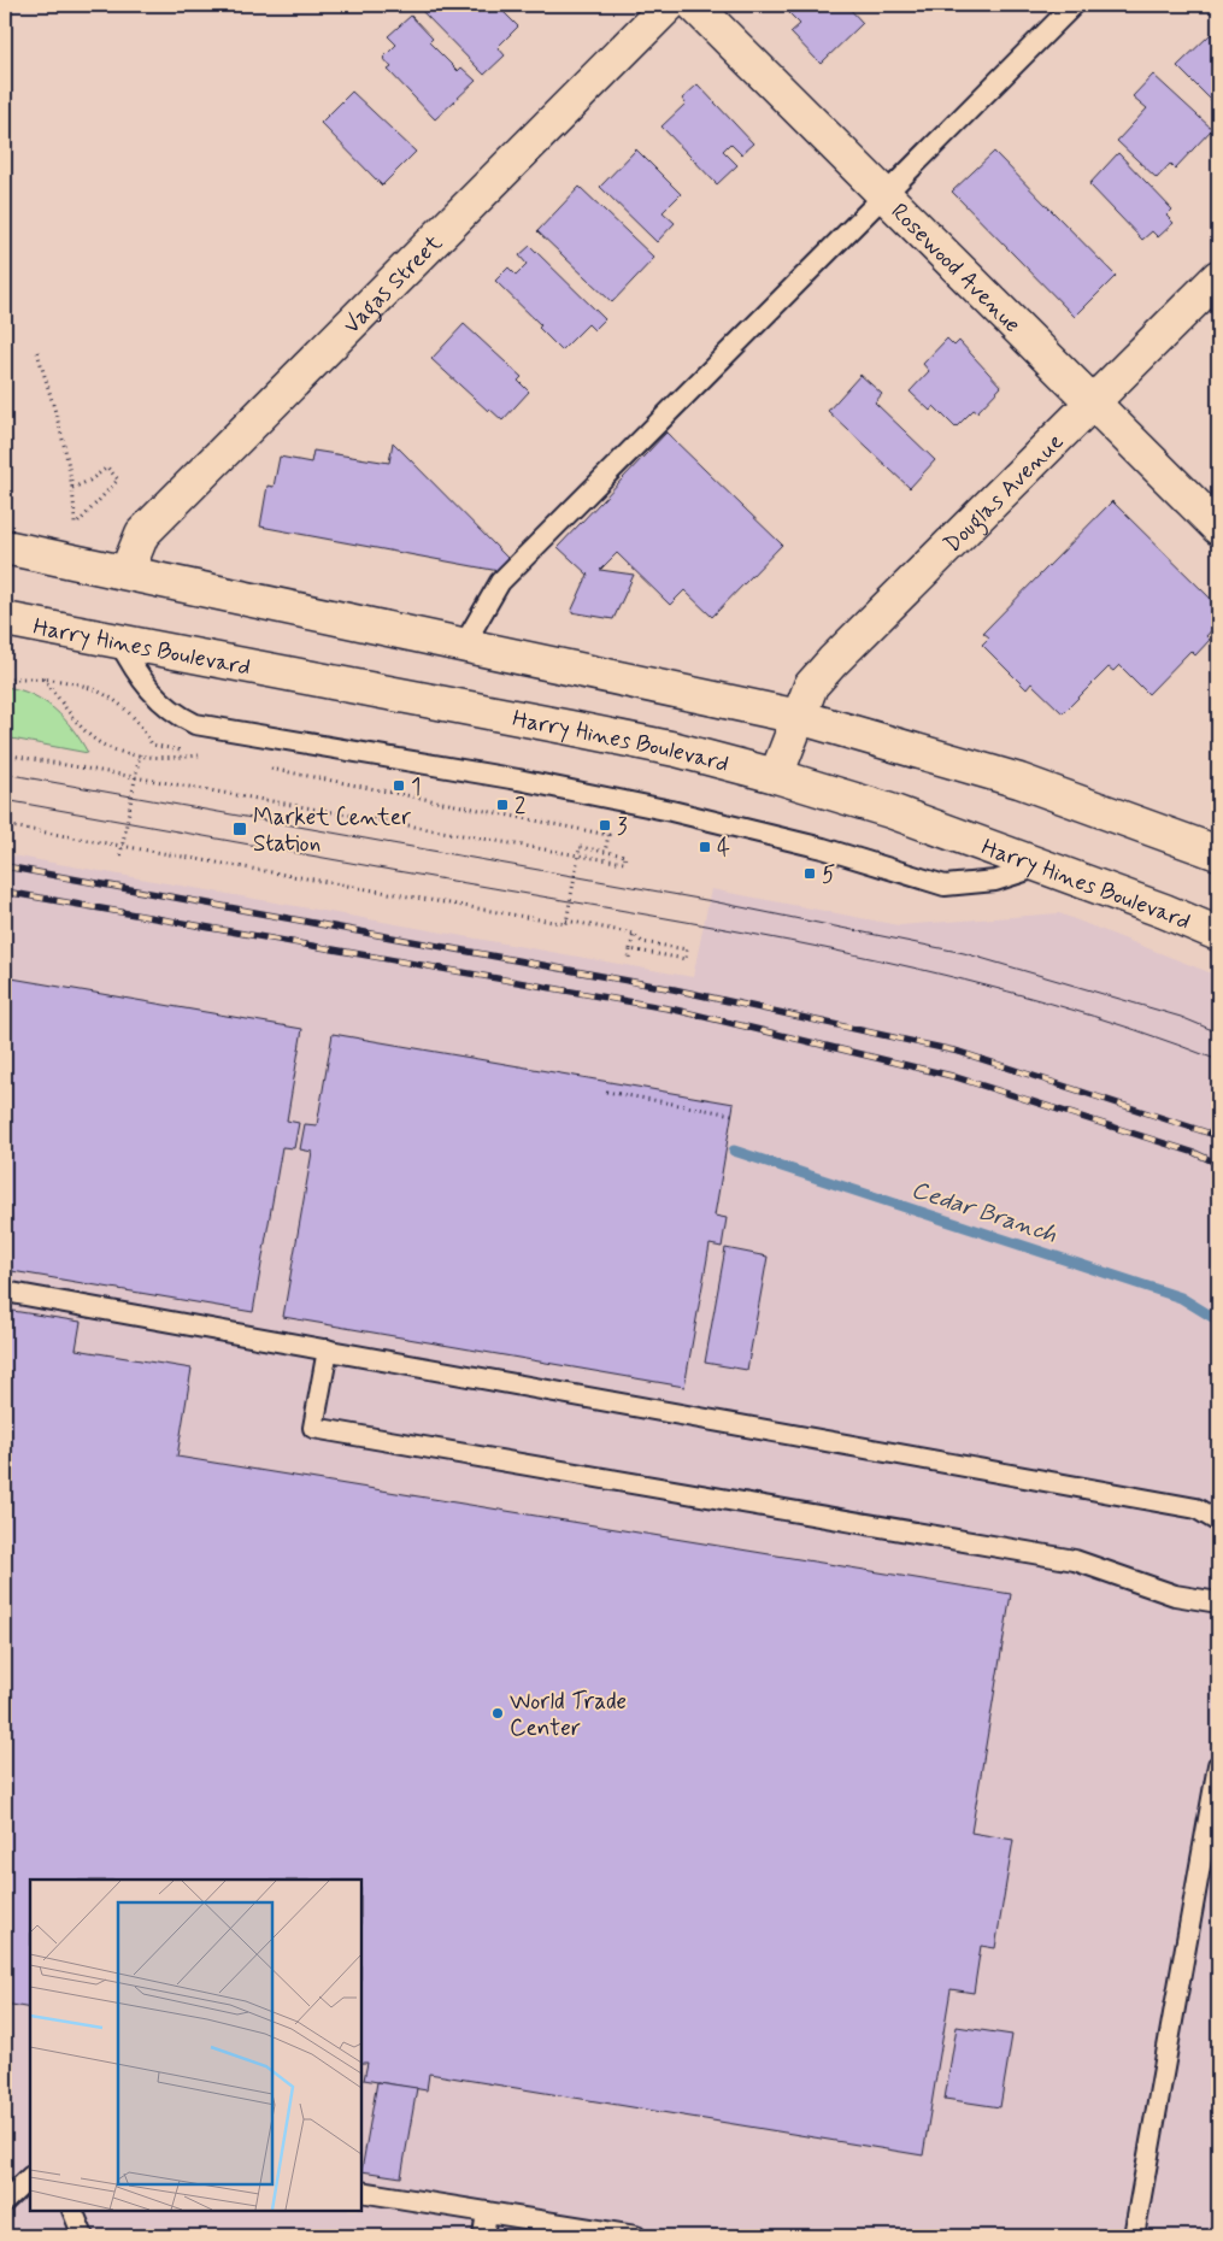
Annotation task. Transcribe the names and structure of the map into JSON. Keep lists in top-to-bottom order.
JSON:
{
  "streets": {
    "main road": [
      "Rosewood Avenue",
      "Vagas Street",
      "Douglas Avenue",
      "Harry Hines Boulevard"
    ]
  },
  "crossings": [
    ["Rosewood Avenue", "Douglas Avenue"],
    ["Douglas Avenue", "Harry Hines Boulevard"]
  ],
  "water": ["Cedar Branch"],
  "places": {
    "transit": [
      "1",
      "2",
      "3",
      "Market Center Station",
      "4",
      "5"
    ],
    "other": ["World Trade Center"]
  }
}
